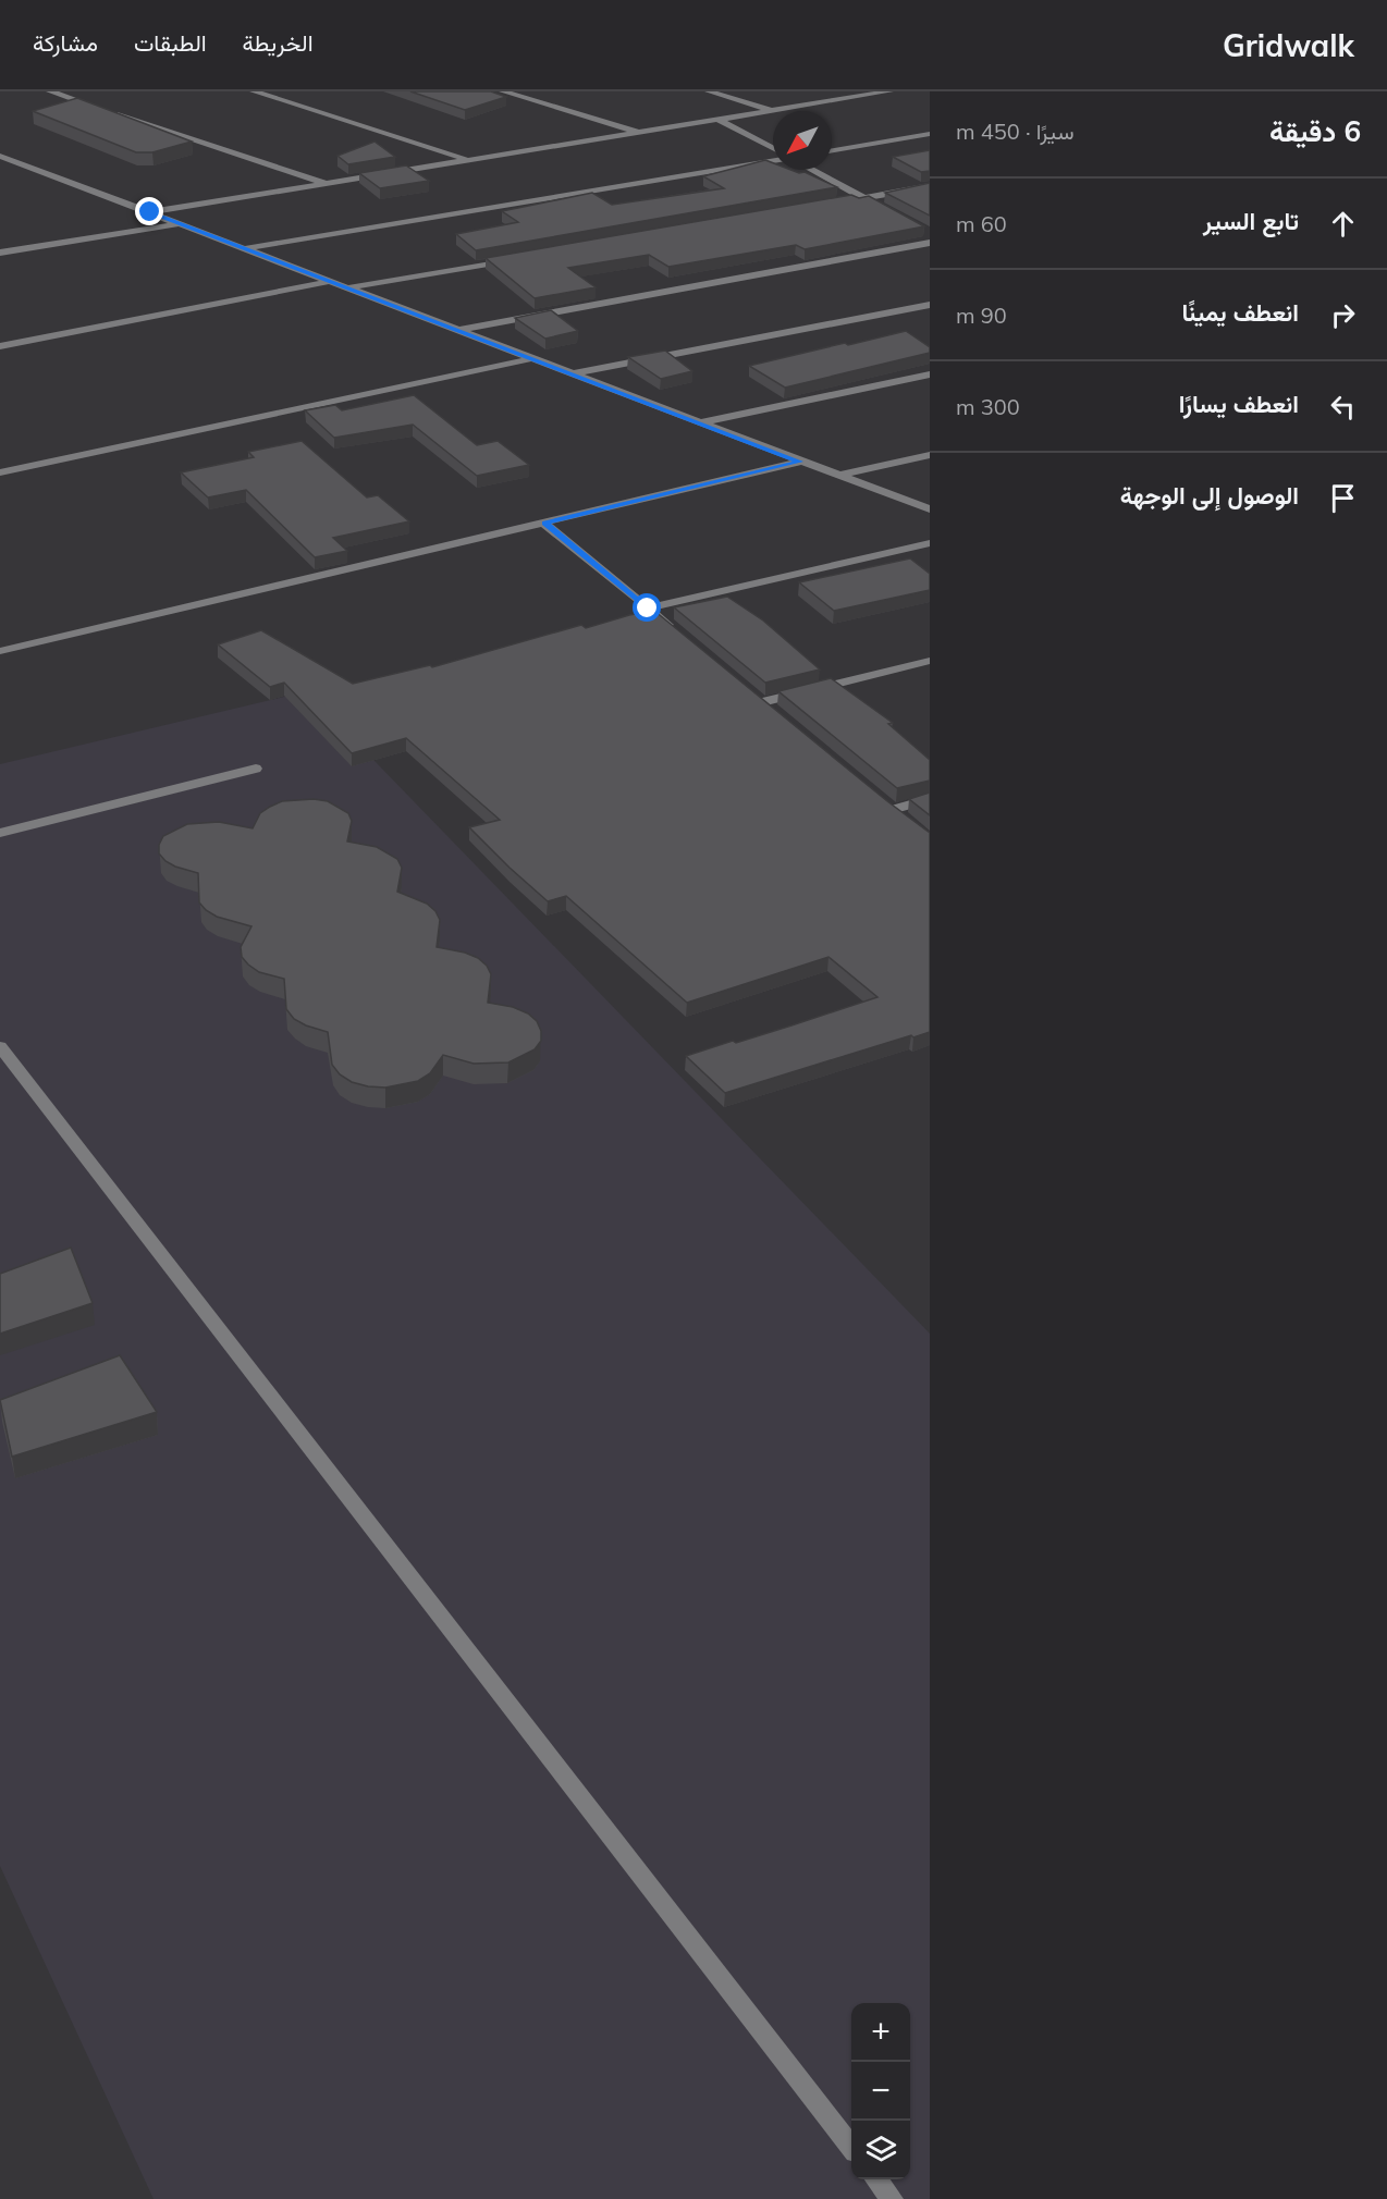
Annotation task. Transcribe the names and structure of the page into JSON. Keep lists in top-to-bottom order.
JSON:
{
  "north": "bottom left",
  "page": {
    "header": "Gridwalk",
    "nav": ["الخريطة", "الطبقات", "مشاركة"],
    "heading": ["6 دقيقة", "سيرًا · 450 m"],
    "list": [
      ["تابع السير", "60 m"],
      ["انعطف يمينًا", "90 m"],
      ["انعطف يسارًا", "300 m"],
      "الوصول إلى الوجهة"
    ],
    "map_buttons": ["+", "−"]
  }
}
